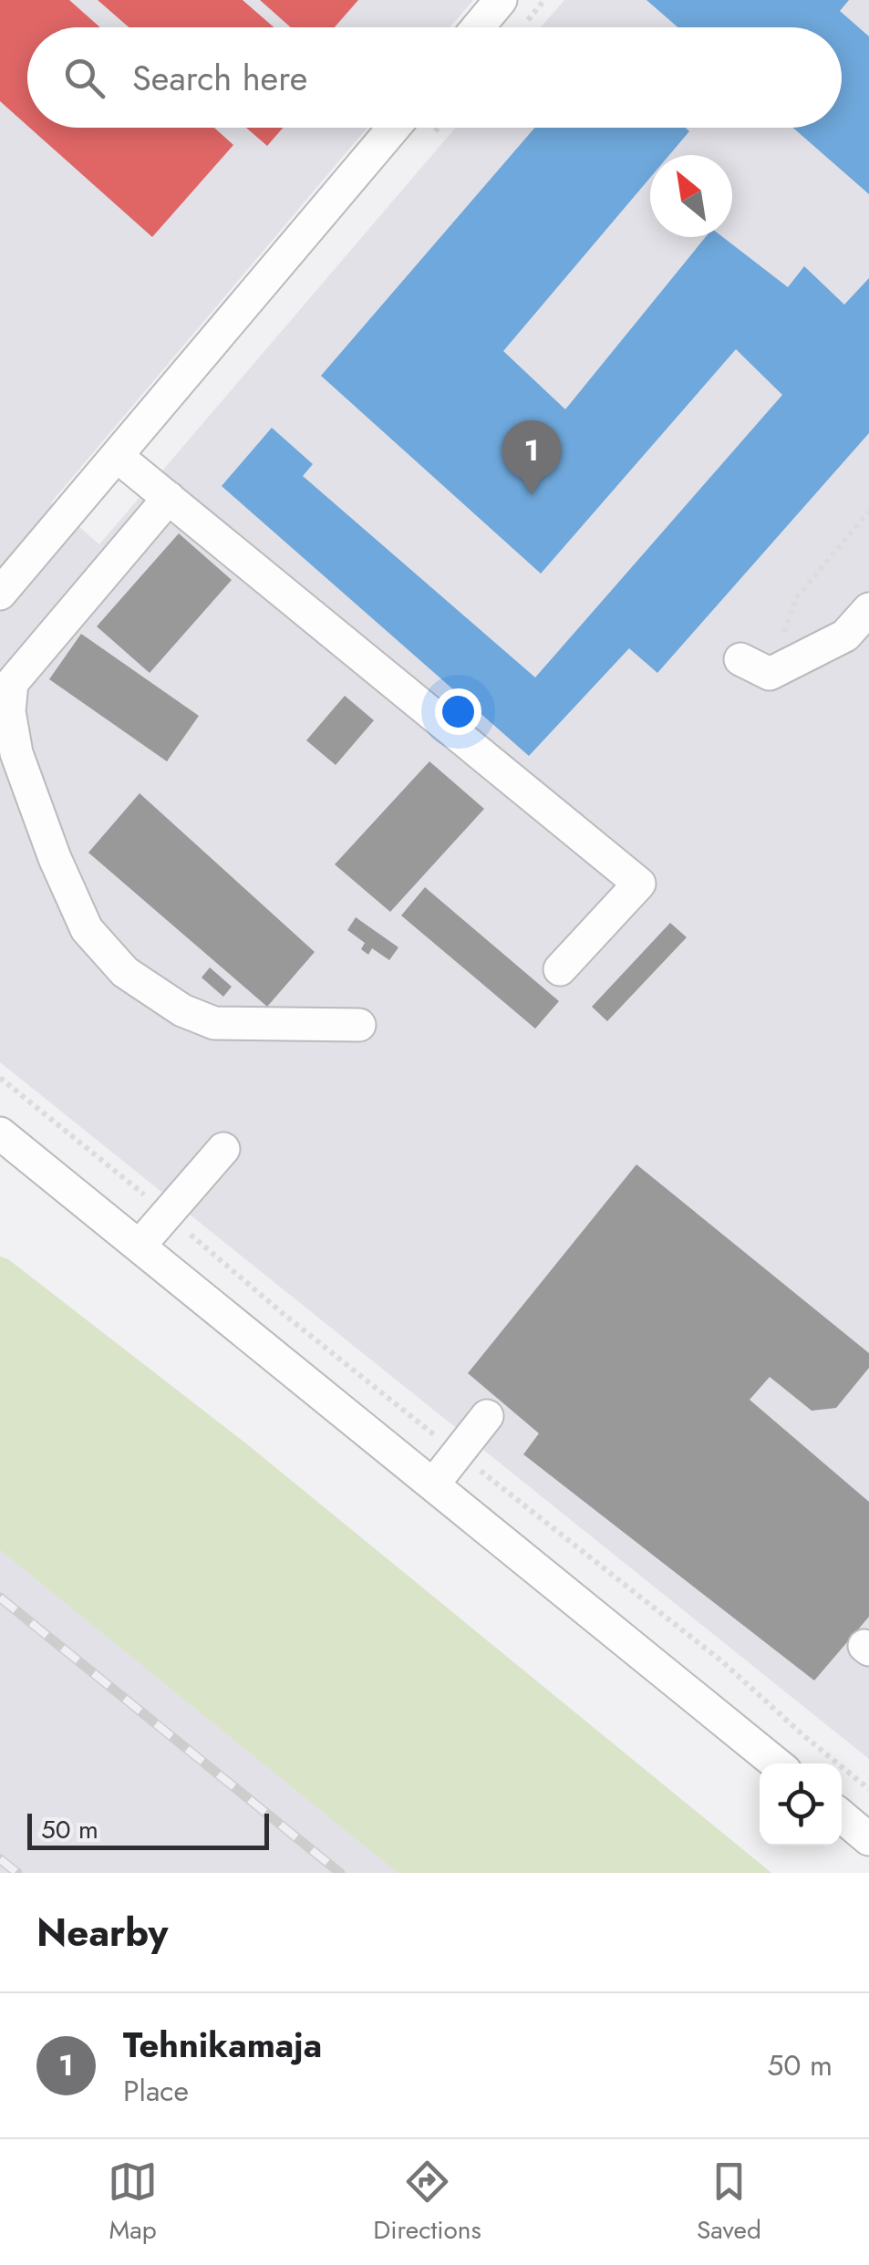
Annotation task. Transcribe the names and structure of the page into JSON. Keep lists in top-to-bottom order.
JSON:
{
  "scale_bar": "50 m",
  "north": "top left",
  "page": {
    "search": "Search here",
    "pins": "1",
    "scale": "50 m",
    "heading": "Nearby",
    "list": [
      {
        "mark": "1",
        "name": "Tehnikamaja",
        "note": "Place",
        "value": "50 m"
      }
    ],
    "nav": ["Map", "Directions", "Saved"]
  }
}
